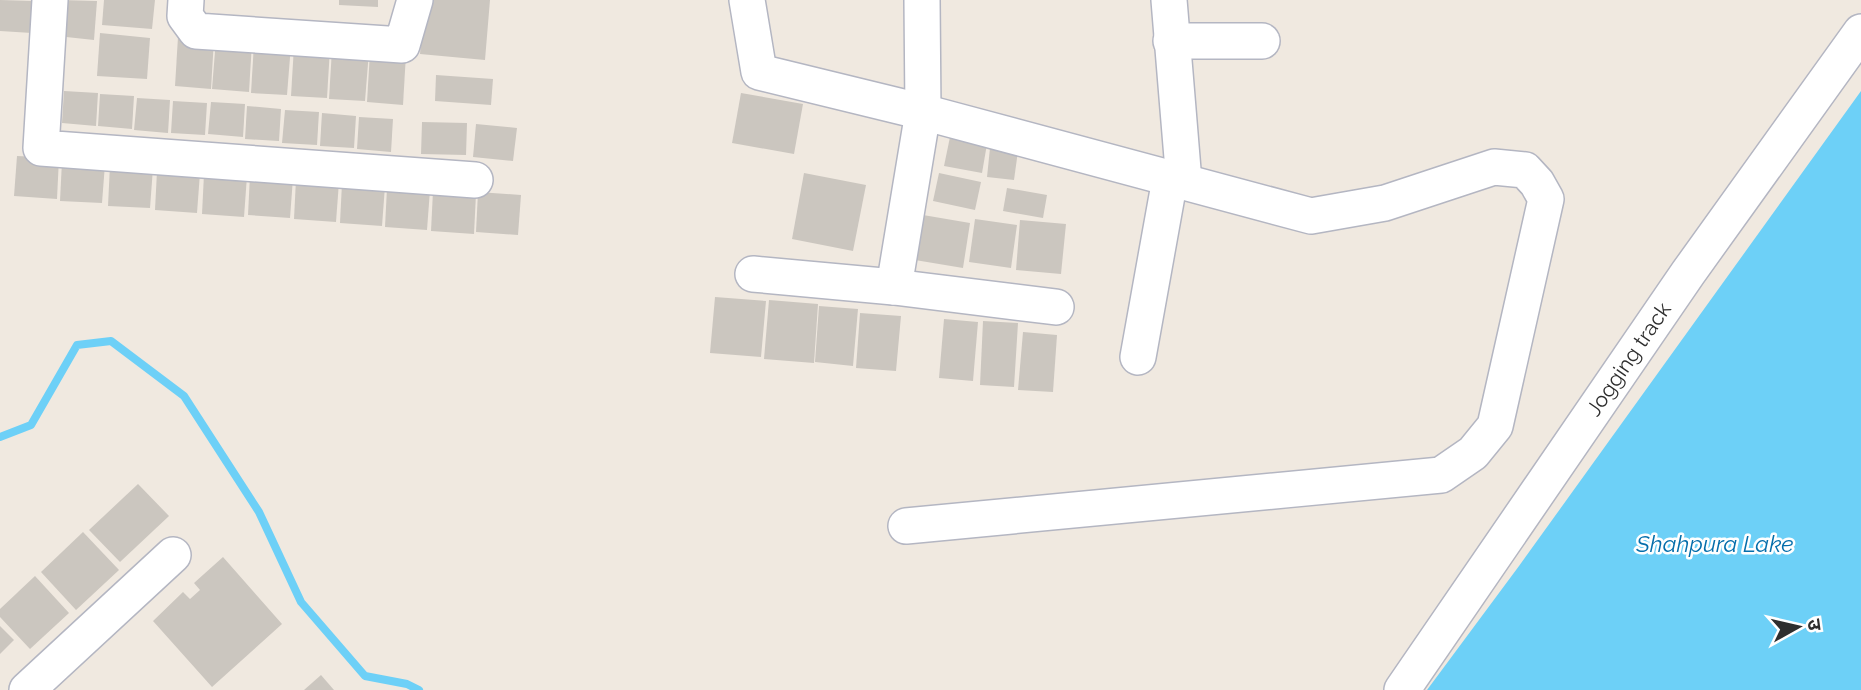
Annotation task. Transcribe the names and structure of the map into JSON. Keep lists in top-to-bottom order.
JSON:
{
  "streets": {
    "street": ["Jogging track"]
  },
  "water": ["Shahpura Lake"],
  "north": "right"
}
